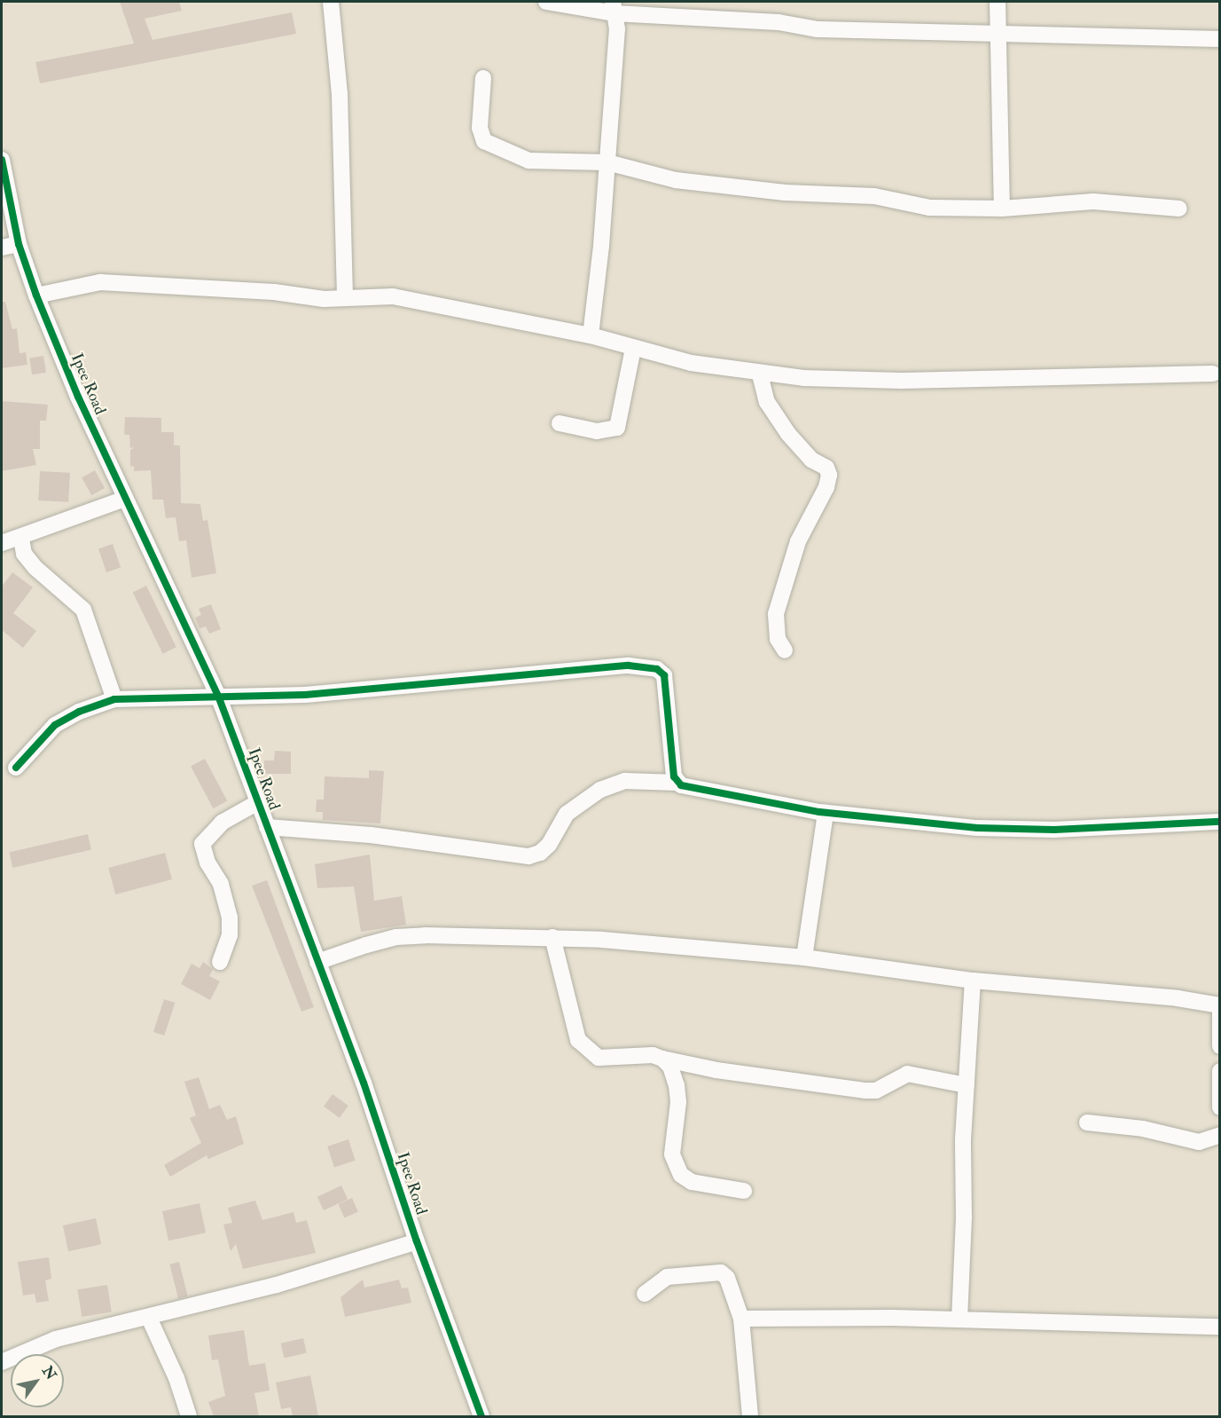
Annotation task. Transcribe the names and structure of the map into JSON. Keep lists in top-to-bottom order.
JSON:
{
  "streets": {
    "street": ["Ipee Road"]
  },
  "north": "top right"
}
